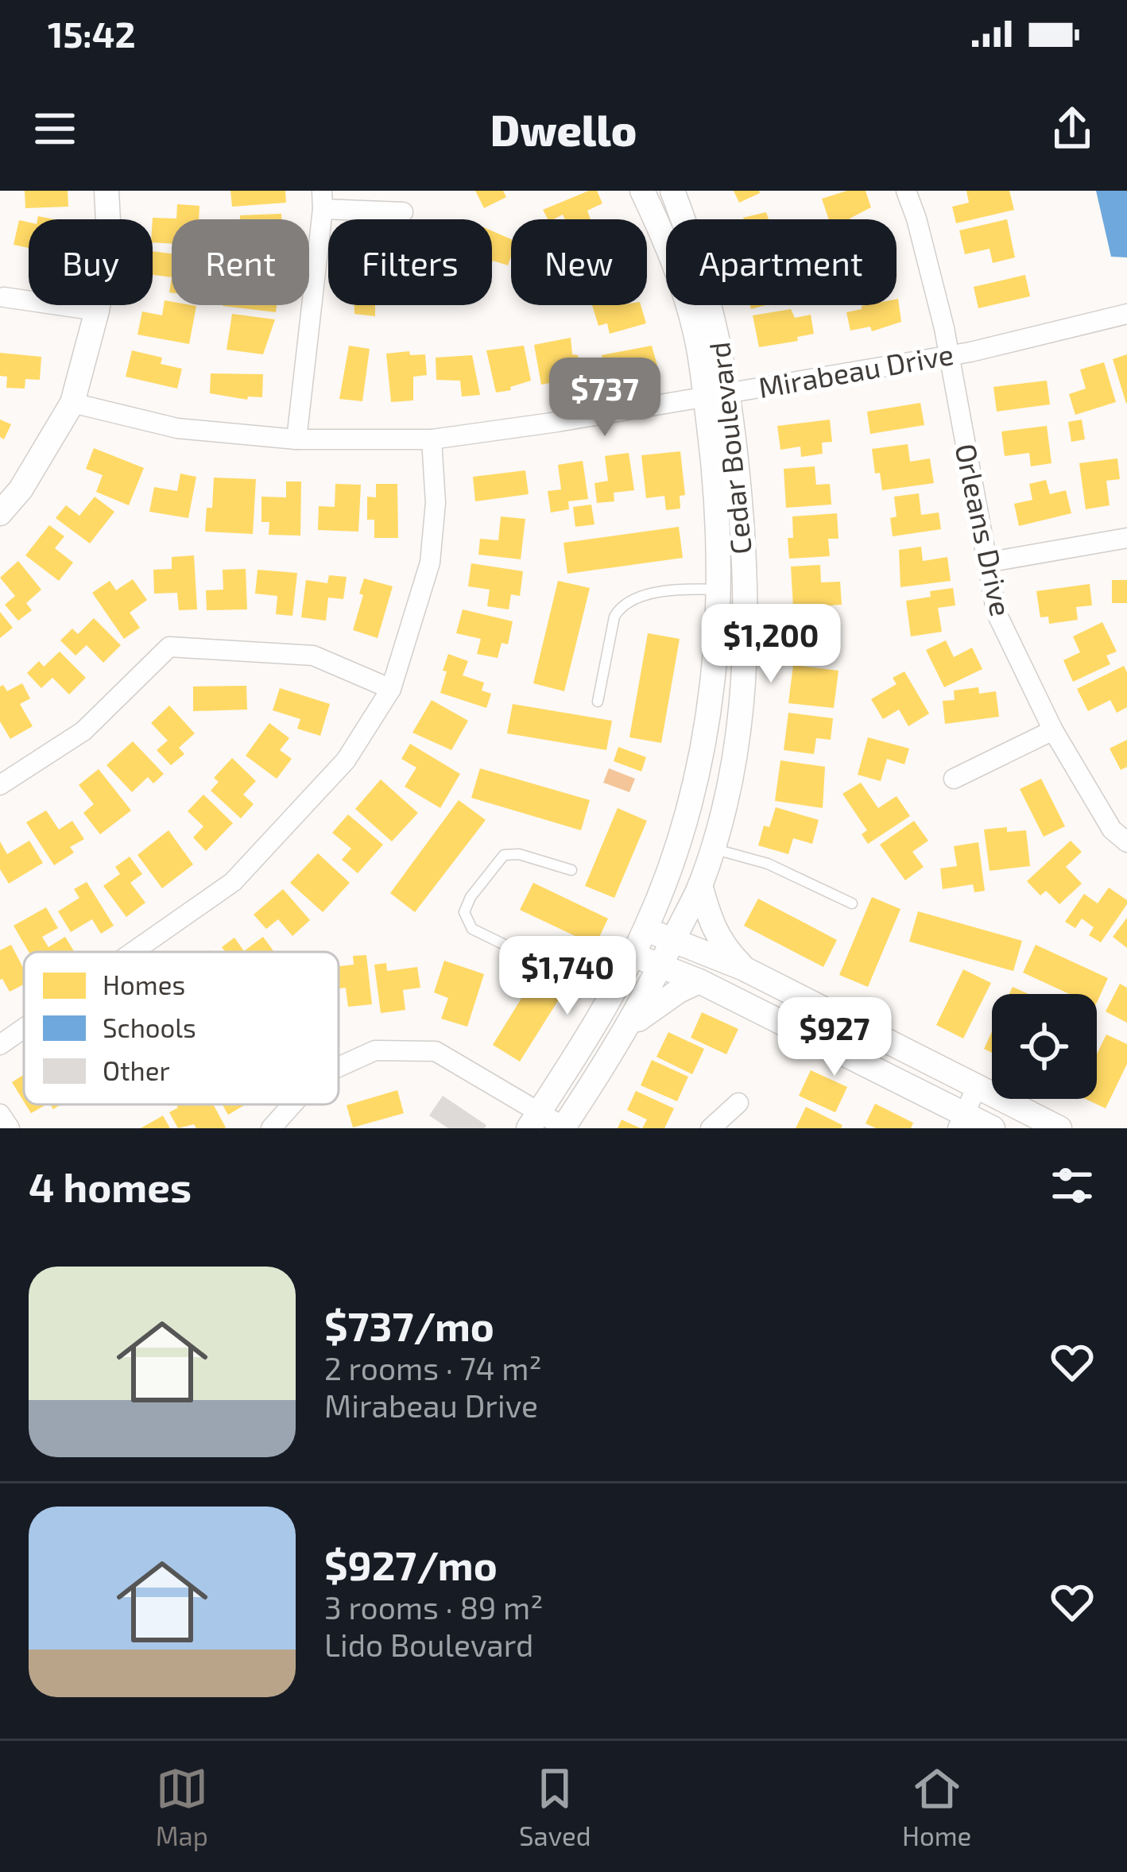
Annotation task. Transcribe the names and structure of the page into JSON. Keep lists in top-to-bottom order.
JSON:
{
  "streets": {
    "street": ["Mirabeau Drive", "Cedar Boulevard", "Orleans Drive"]
  },
  "crossings": [
    ["Mirabeau Drive", "Cedar Boulevard"],
    ["Mirabeau Drive", "Orleans Drive"]
  ],
  "legend": ["Homes", "Schools", "Other"],
  "page": {
    "status": "15:42",
    "header": "Dwello",
    "chip": [
      "Buy",
      "Rent",
      "Filters",
      "New",
      "Apartment"
    ],
    "price": [
      "$737",
      "$1,200",
      "$1,740",
      "$927"
    ],
    "heading": "4 homes",
    "list": [
      {
        "name": "$737/mo",
        "note": "2 rooms · 74 m² · Mirabeau Drive"
      },
      {
        "name": "$927/mo",
        "note": "3 rooms · 89 m² · Lido Boulevard"
      }
    ],
    "tabs": ["Map", "Saved", "Home"]
  }
}
